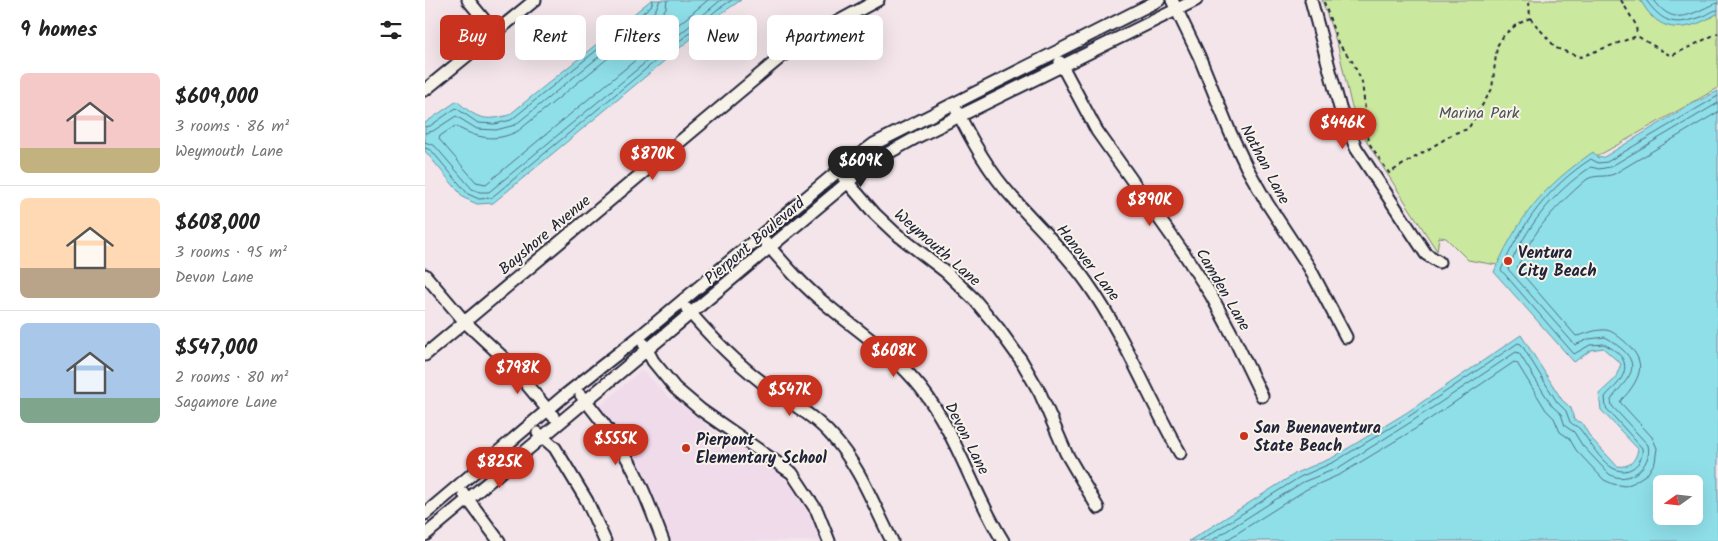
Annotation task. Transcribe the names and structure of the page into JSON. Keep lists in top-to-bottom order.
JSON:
{
  "streets": {
    "street": [
      "Nathan Lane",
      "Bayshore Avenue",
      "Pierpont Boulevard",
      "Weymouth Lane",
      "Hanover Lane",
      "Camden Lane",
      "Devon Lane"
    ]
  },
  "crossings": [
    ["Nathan Lane", "Pierpont Boulevard"],
    ["Pierpont Boulevard", "Weymouth Lane"],
    ["Pierpont Boulevard", "Hanover Lane"],
    ["Pierpont Boulevard", "Camden Lane"],
    ["Pierpont Boulevard", "Devon Lane"]
  ],
  "parks": ["Marina Park"],
  "places": ["Ventura City Beach", "San Buenaventura State Beach", "Pierpont Elementary School"],
  "north": "left",
  "page": {
    "heading": "9 homes",
    "chip": [
      "Buy",
      "Rent",
      "Filters",
      "New",
      "Apartment"
    ],
    "list": [
      {
        "name": "$609,000",
        "note": "3 rooms · 86 m² · Weymouth Lane"
      },
      {
        "name": "$608,000",
        "note": "3 rooms · 95 m² · Devon Lane"
      },
      {
        "name": "$547,000",
        "note": "2 rooms · 80 m² · Sagamore Lane"
      }
    ],
    "price": [
      "$446K",
      "$870K",
      "$609K",
      "$890K",
      "$608K",
      "$798K",
      "$547K",
      "$555K",
      "$825K"
    ]
  }
}
